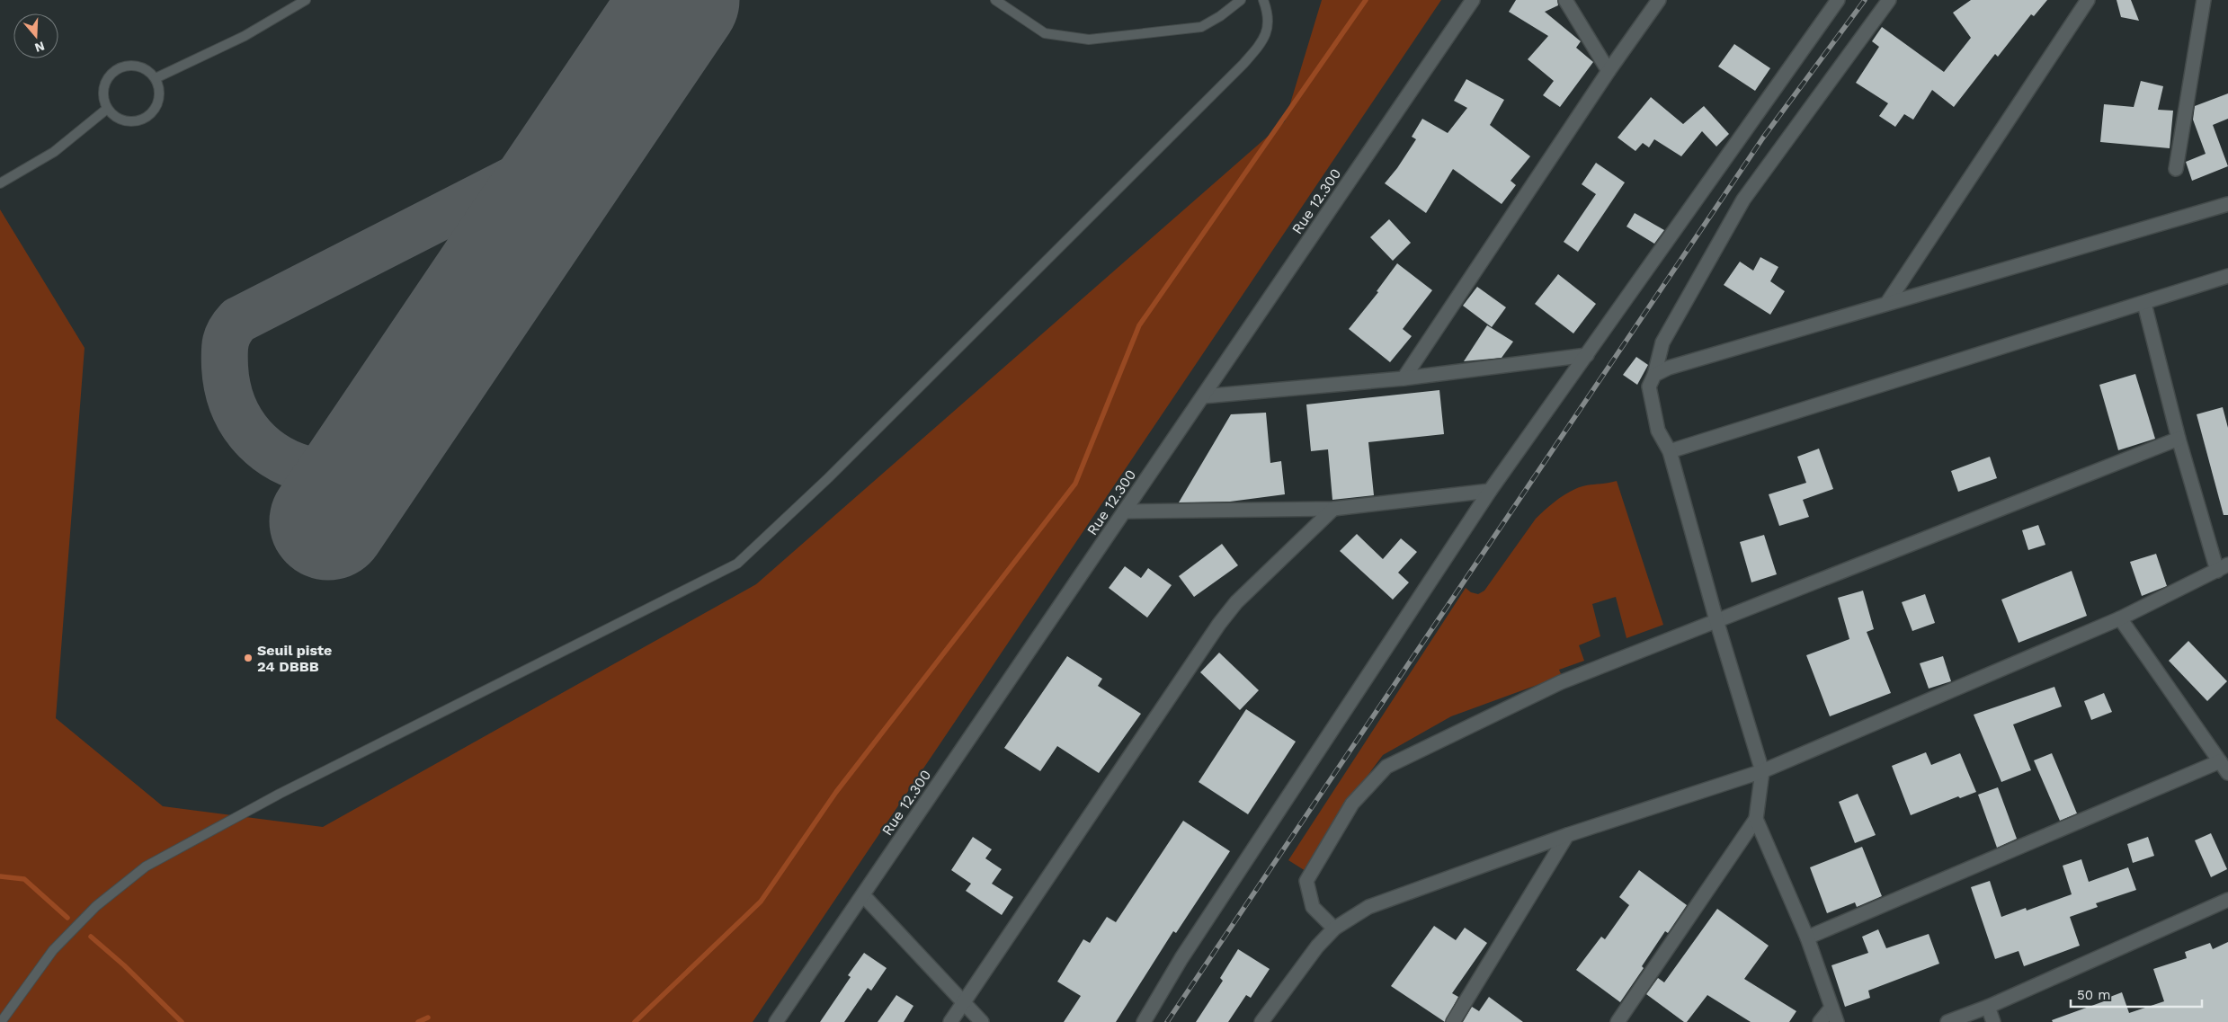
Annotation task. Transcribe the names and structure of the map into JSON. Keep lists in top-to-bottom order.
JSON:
{
  "streets": {
    "street": ["Rue 12.300"]
  },
  "places": ["Seuil piste 24 DBBB"],
  "scale_bar": "50 m",
  "north": "bottom"
}
